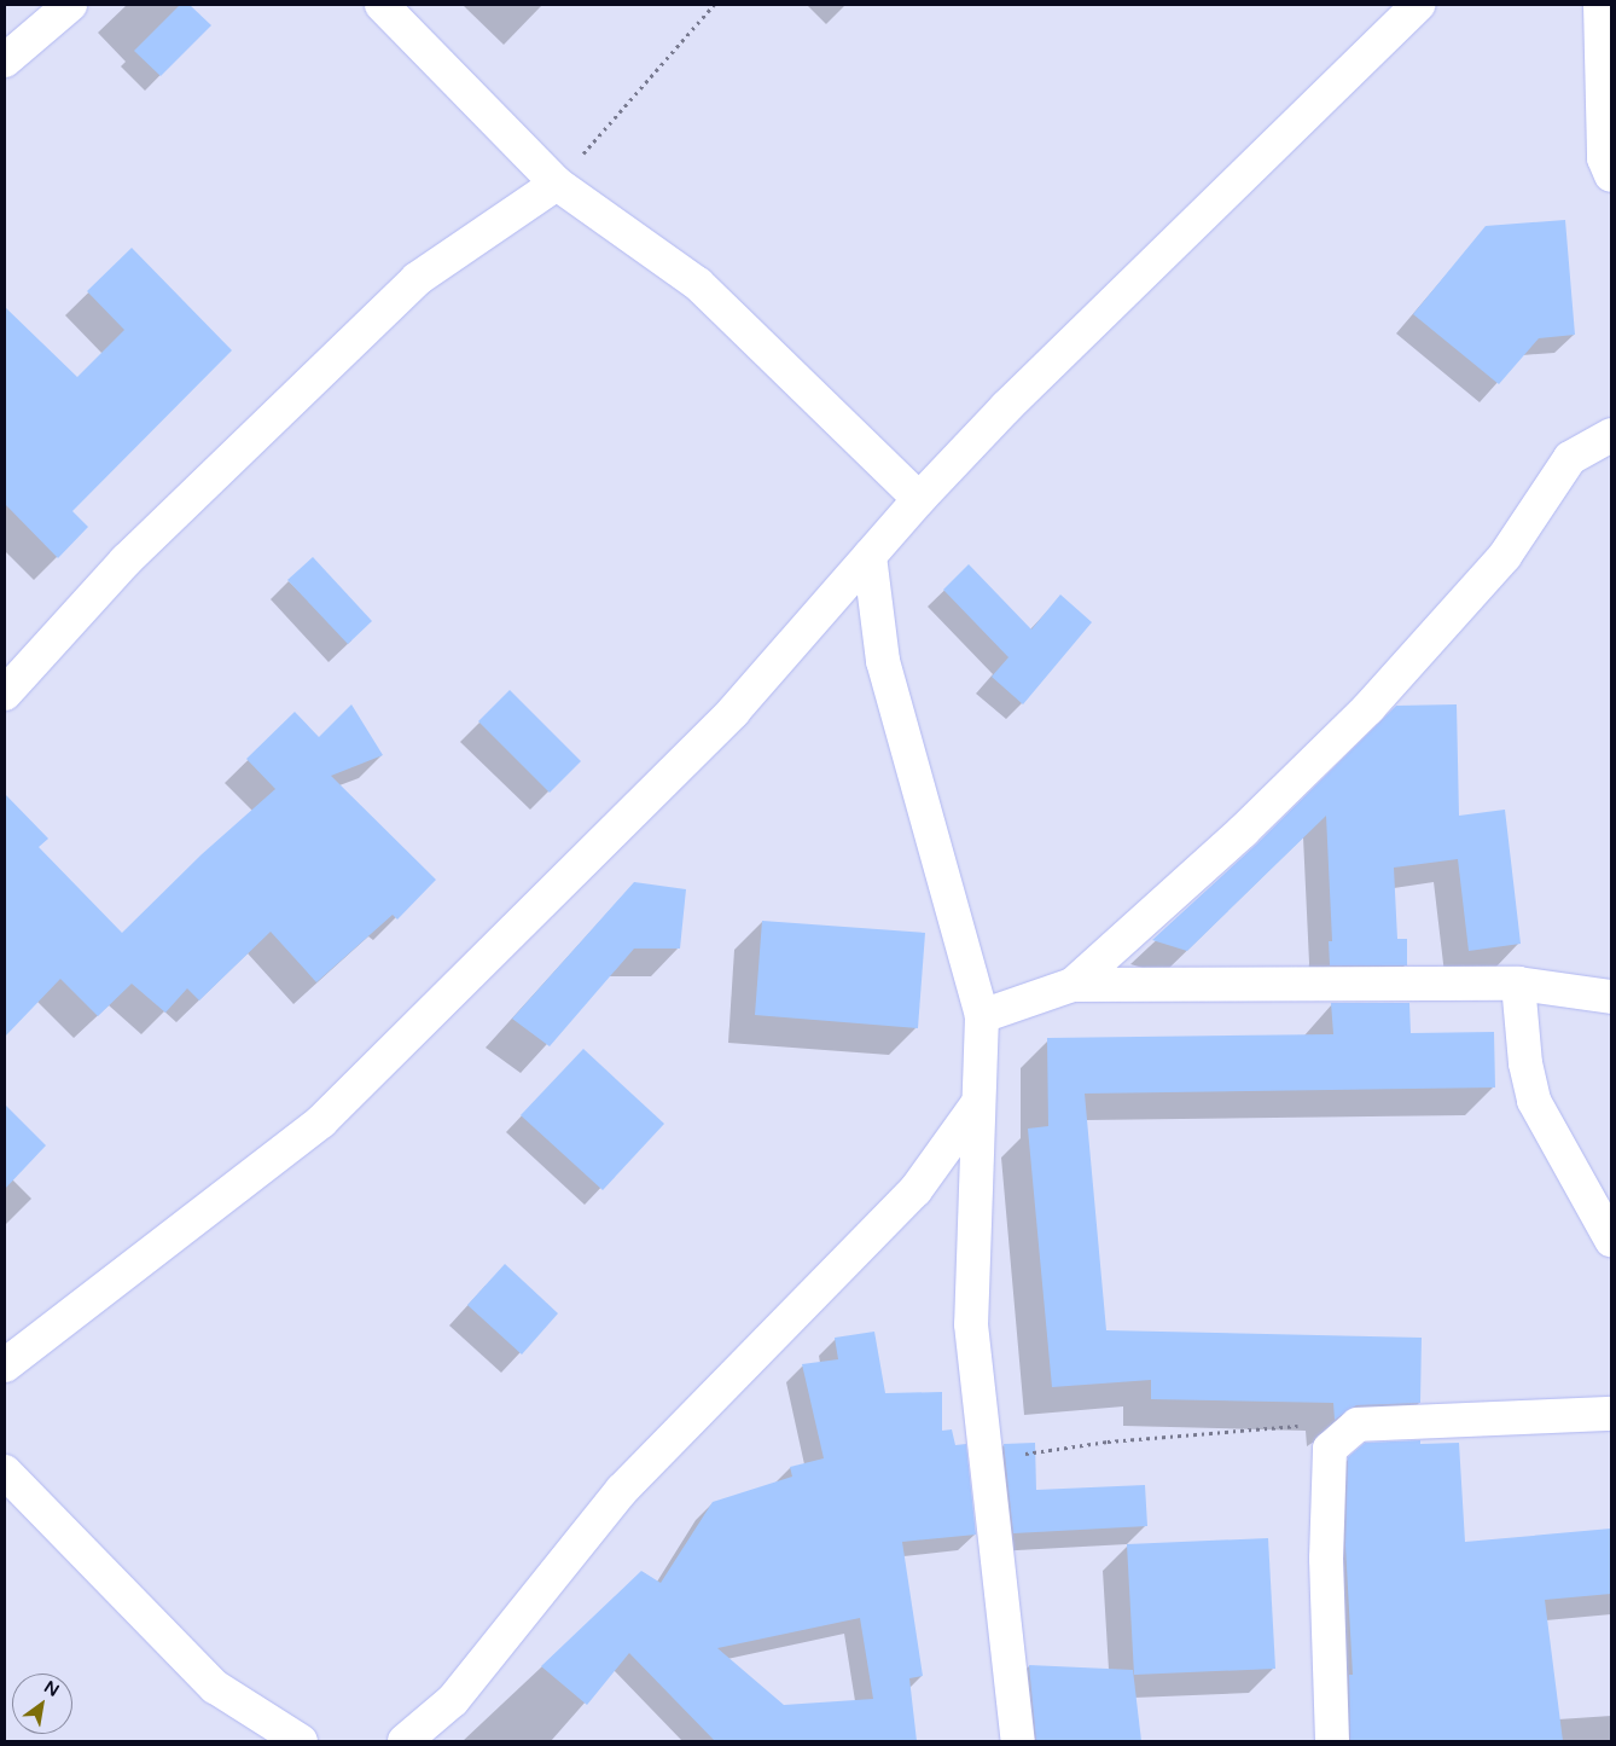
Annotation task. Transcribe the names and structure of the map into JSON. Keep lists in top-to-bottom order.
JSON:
{
  "north": "top right"
}
